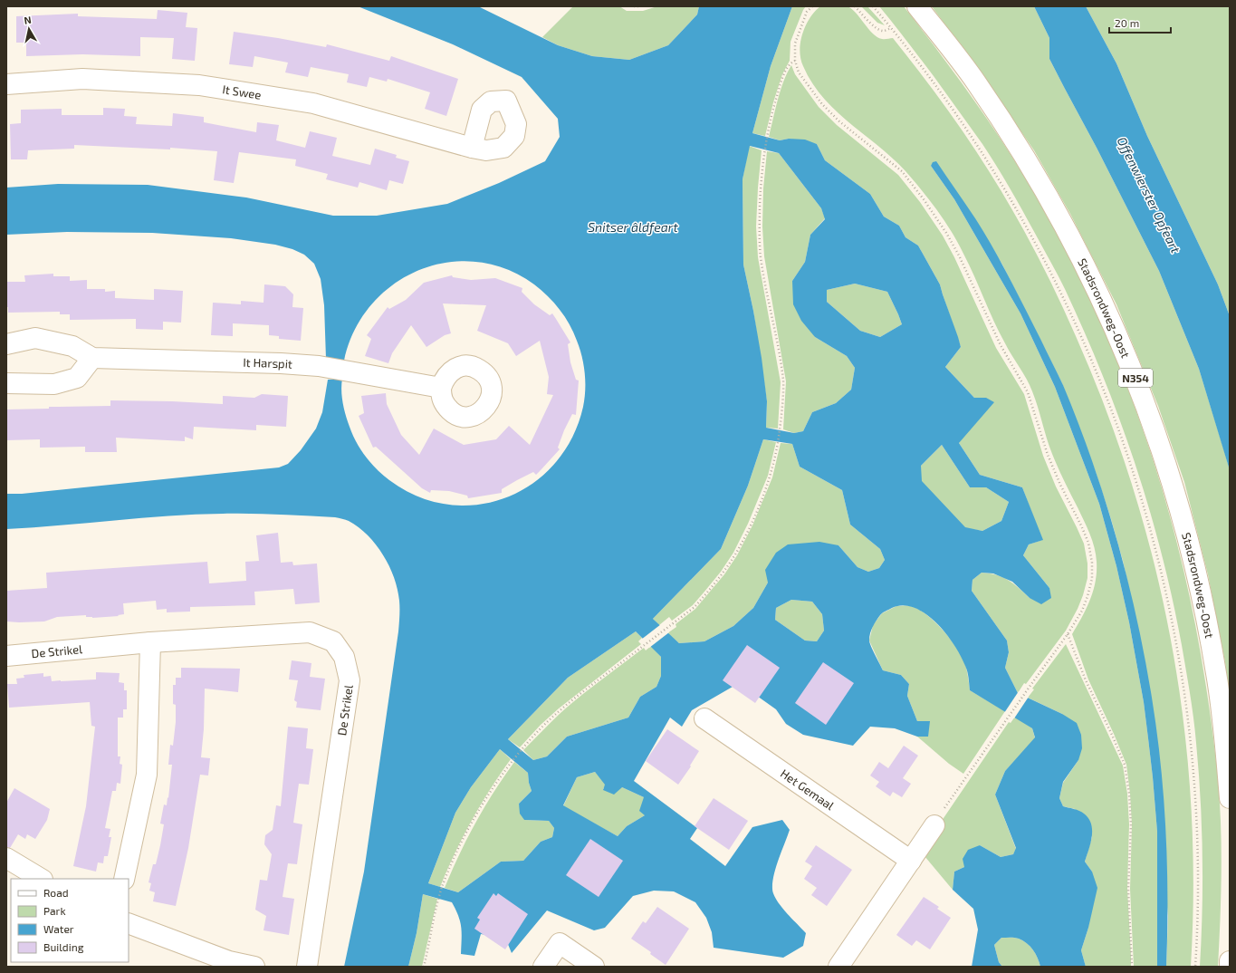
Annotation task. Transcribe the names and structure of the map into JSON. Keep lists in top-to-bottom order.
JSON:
{
  "streets": {
    "street": [
      "It Swee",
      "Stadsrondweg-Oost",
      "It Harspit",
      "N354",
      "De Strikel",
      "Het Gemaal"
    ]
  },
  "water": ["Offenwierster Opfeart", "Snitser âldfeart"],
  "legend": [
    "Road",
    "Park",
    "Water",
    "Building"
  ],
  "scale_bar": "20 m",
  "north": "top"
}
